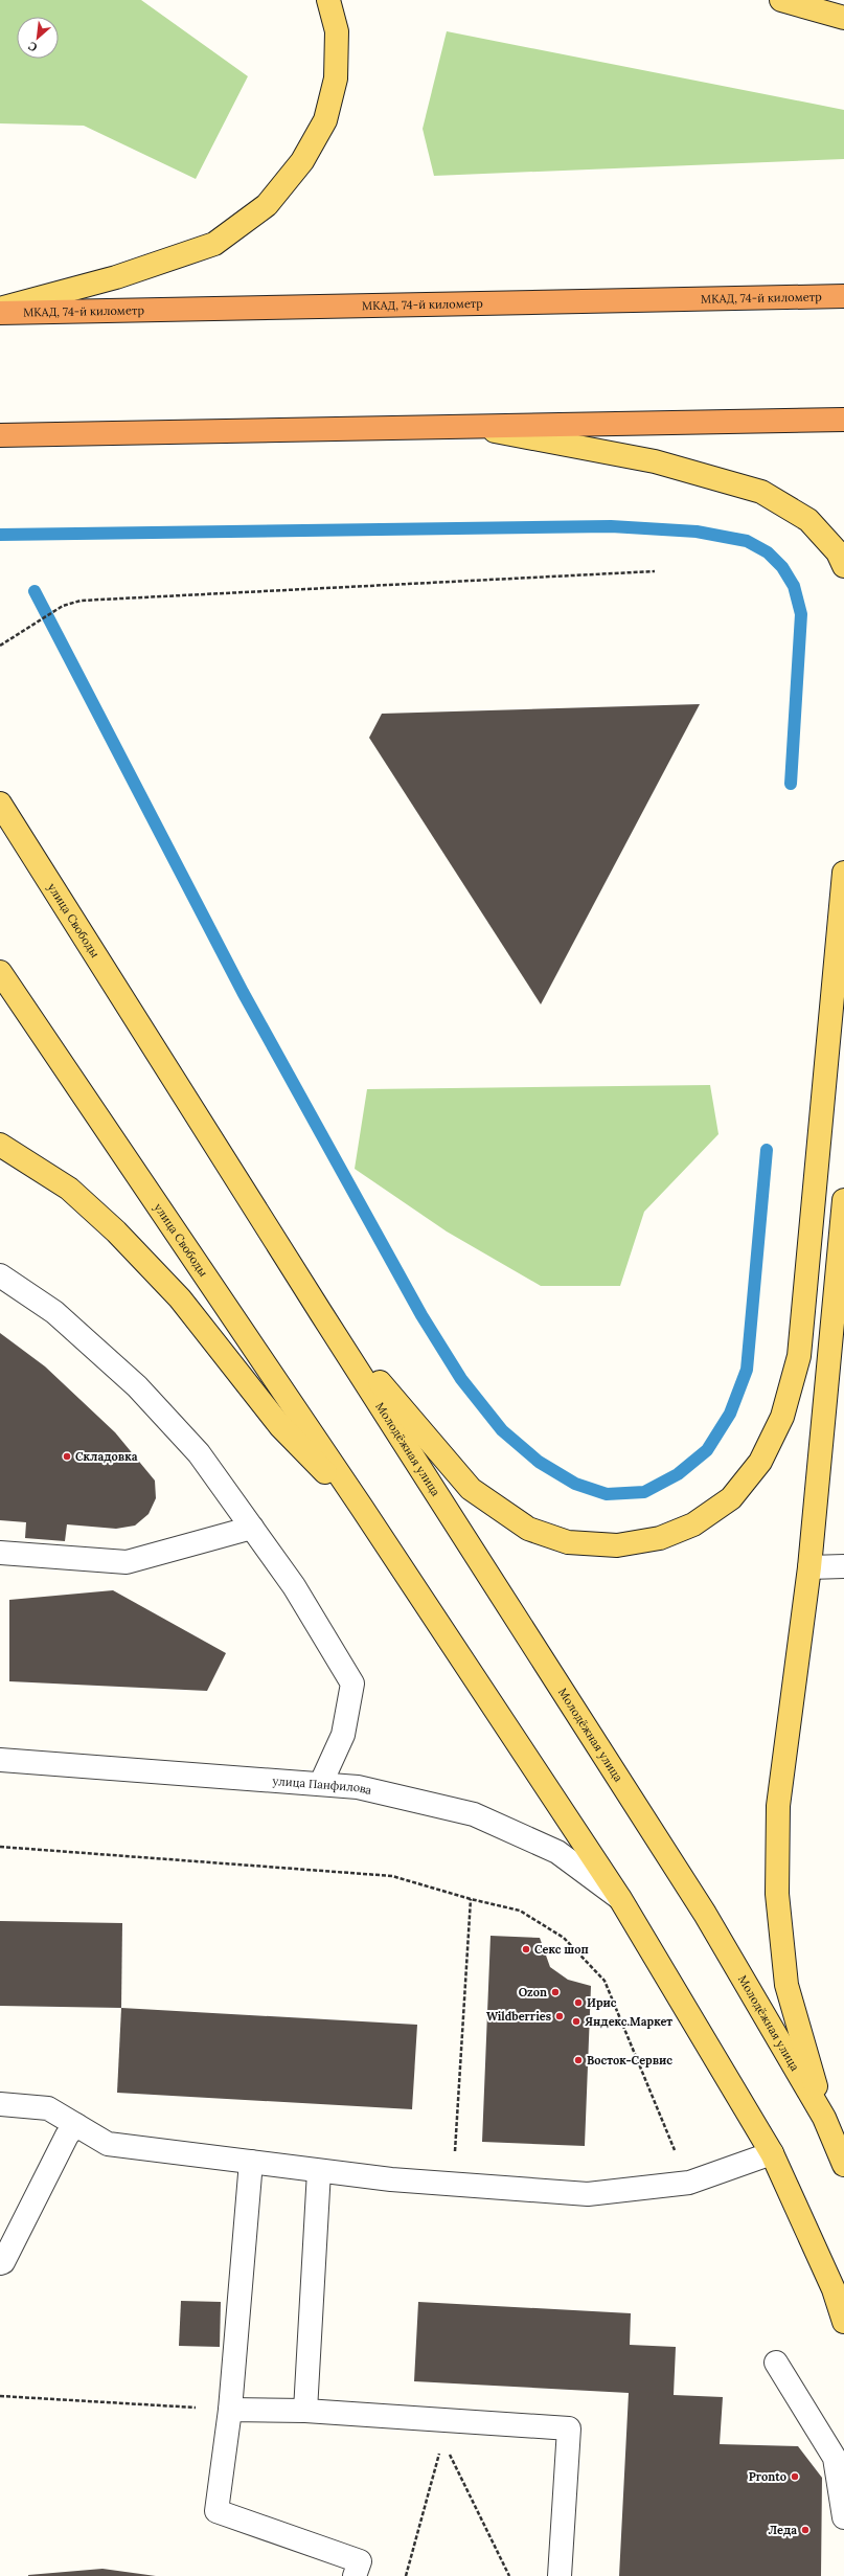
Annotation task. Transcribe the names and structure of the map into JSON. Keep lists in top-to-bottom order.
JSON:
{
  "streets": {
    "highway": ["МКАД, 74-й километр"],
    "main road": ["улица Свободы", "Молодёжная улица"],
    "street": ["улица Панфилова"]
  },
  "crossings": [
    ["улица Свободы", "Молодёжная улица"]
  ],
  "places": [
    "Складовка",
    "Секс шоп",
    "Ozon",
    "Ирис",
    "Wildberries",
    "Яндекс.Маркет",
    "Восток-Сервис",
    "Pronto",
    "Леда"
  ],
  "north": "bottom left"
}
